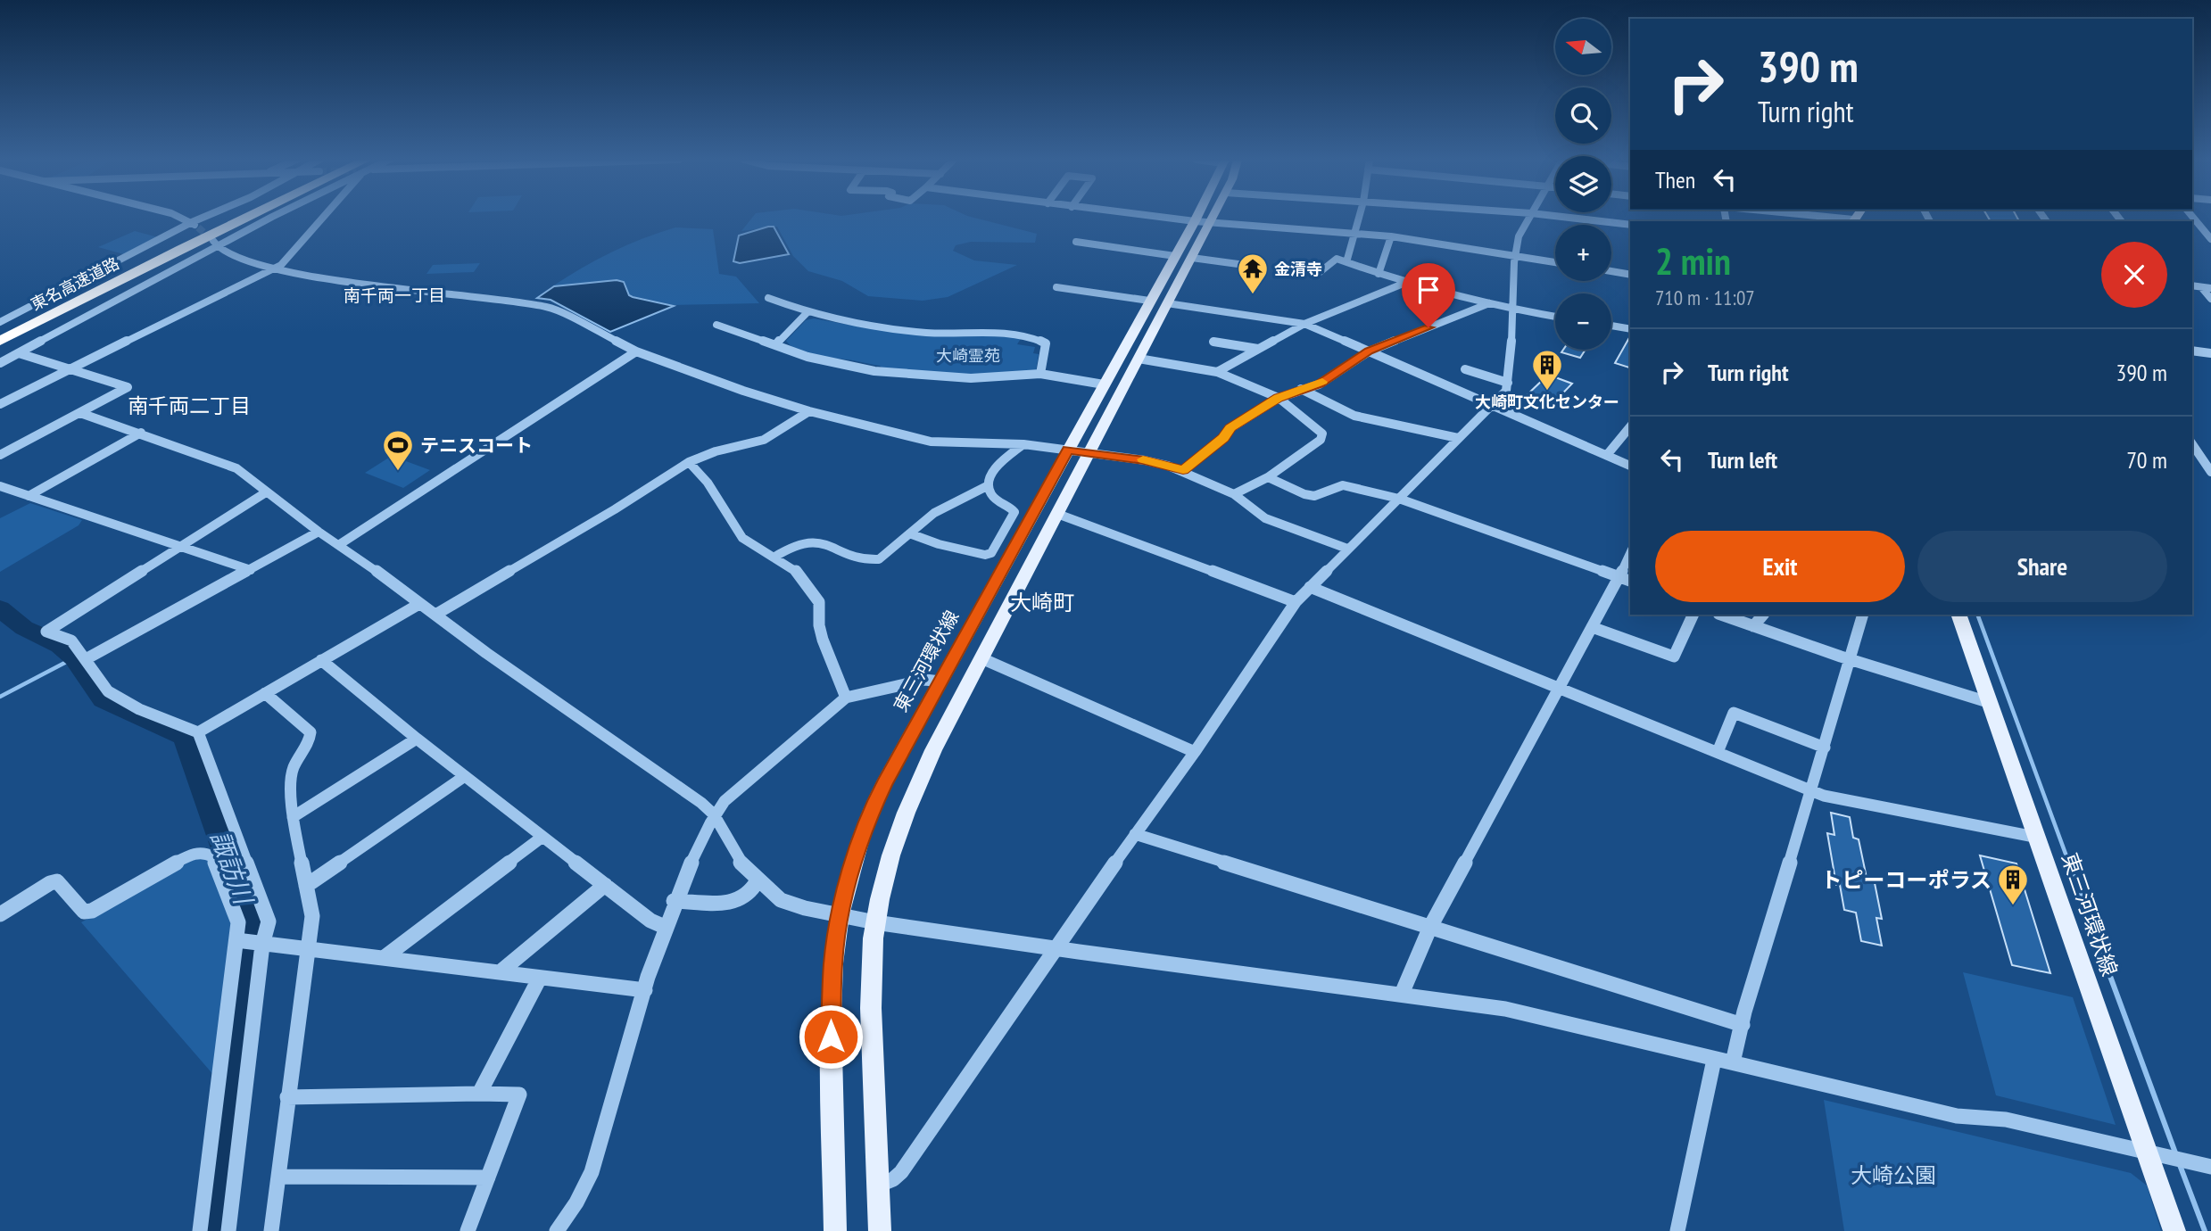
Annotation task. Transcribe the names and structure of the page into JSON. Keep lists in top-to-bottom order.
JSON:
{
  "streets": {
    "highway": ["東名高速道路"],
    "main road": ["東三河環状線"]
  },
  "districts": ["南千両一丁目", "南千両二丁目", "大崎町"],
  "water": ["諏訪川"],
  "parks": ["大崎霊苑", "大崎公園"],
  "places": {
    "temple": ["金清寺"],
    "building": ["大崎町文化センター", "トピーコーポラス"],
    "sports": ["テニスコート"]
  },
  "north": "left",
  "page": {
    "map_buttons": ["+", "−"],
    "turn": ["390 m", "Turn right"],
    "then": "Then",
    "heading": ["2 min", "710 m · 11:07"],
    "list": [
      {
        "name": "Turn right",
        "value": "390 m"
      },
      {
        "name": "Turn left",
        "value": "70 m"
      }
    ],
    "buttons": ["Exit", "Share"]
  }
}
